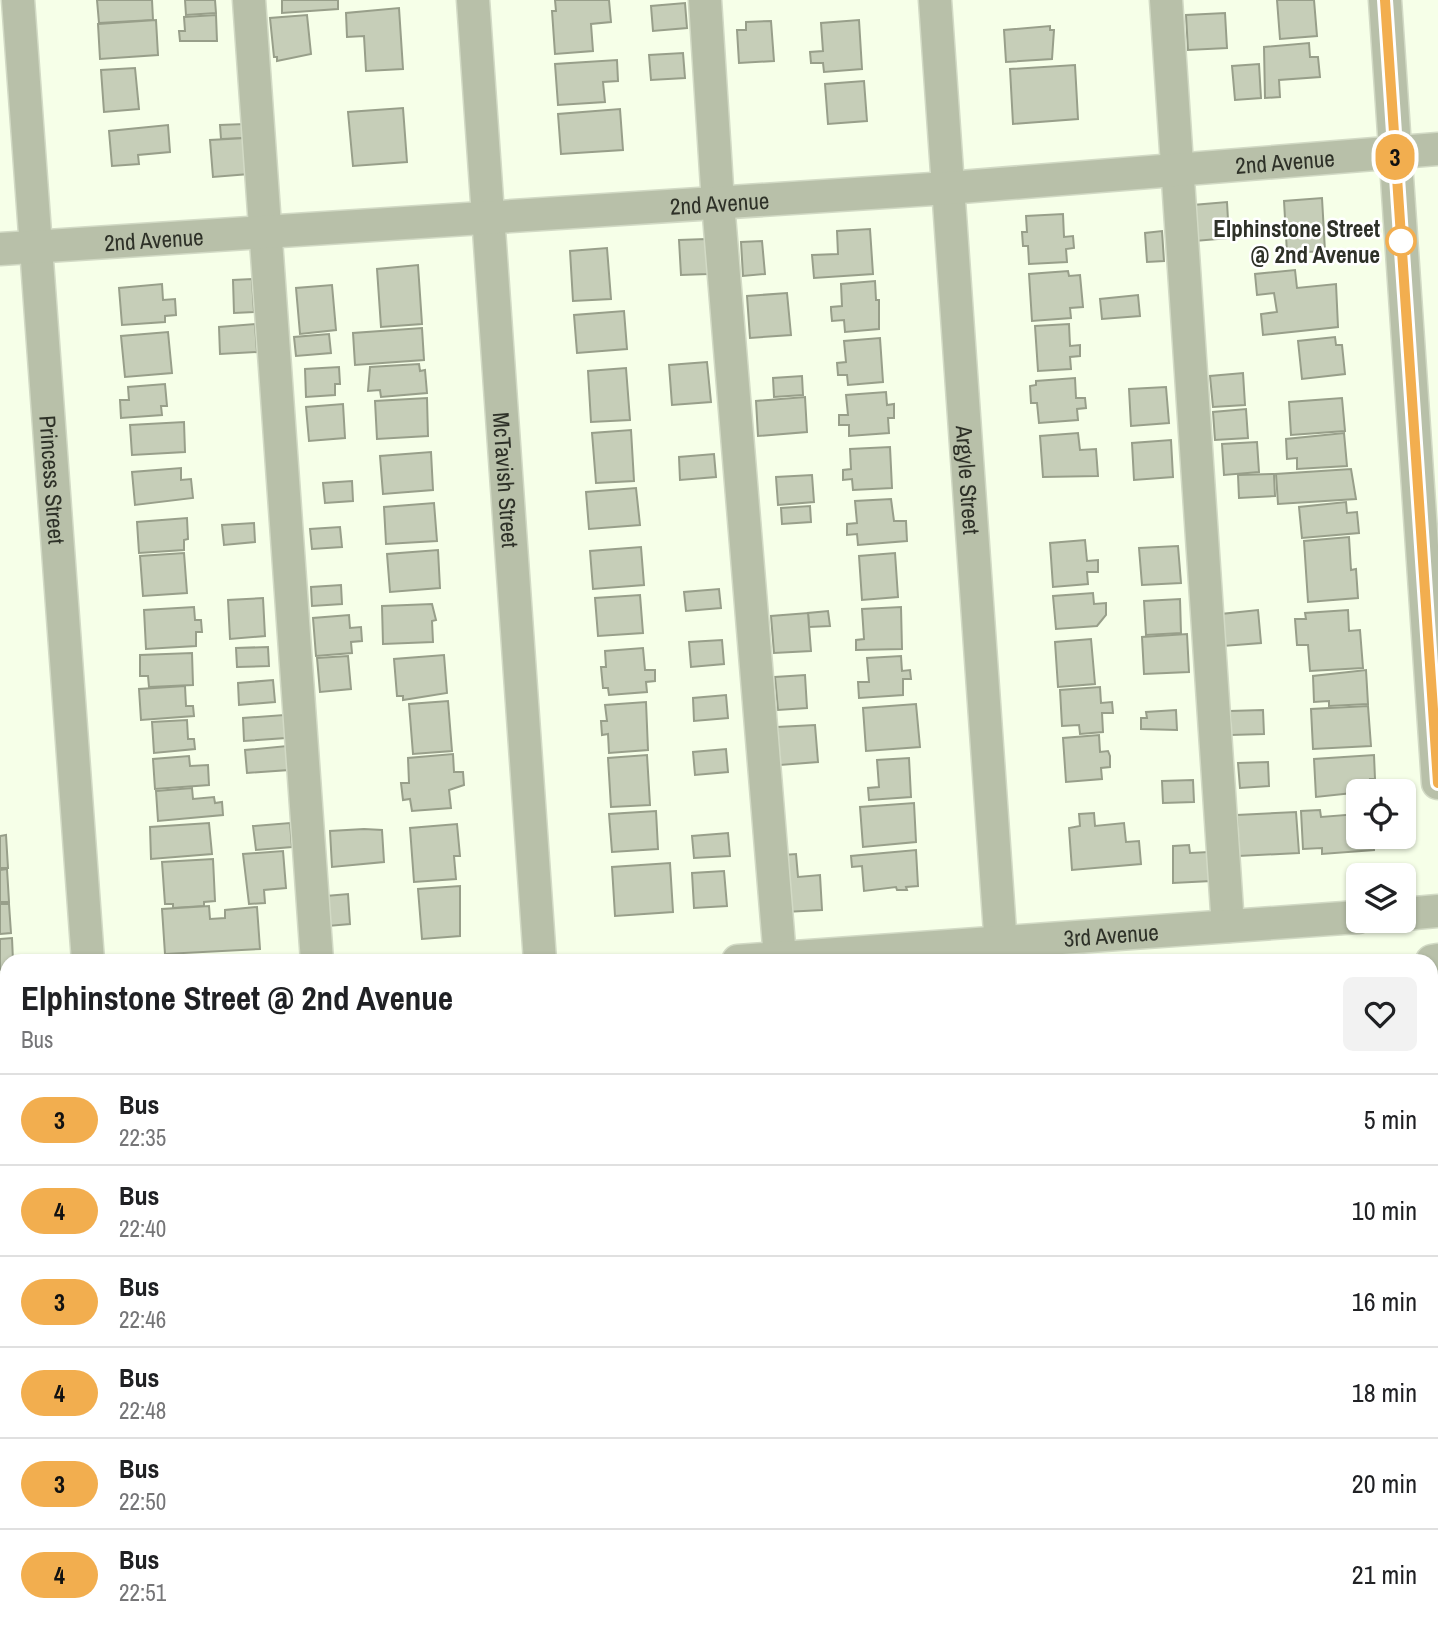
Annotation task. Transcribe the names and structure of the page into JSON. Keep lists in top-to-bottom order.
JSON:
{
  "streets": {
    "street": [
      "2nd Avenue",
      "Princess Street",
      "McTavish Street",
      "Argyle Street",
      "3rd Avenue"
    ]
  },
  "crossings": [
    ["2nd Avenue", "Princess Street"],
    ["2nd Avenue", "McTavish Street"],
    ["2nd Avenue", "Argyle Street"],
    ["Argyle Street", "3rd Avenue"]
  ],
  "places": ["Elphinstone Street @ 2nd Avenue"],
  "lines": ["bus line 3"],
  "page": {
    "on_map": "3",
    "heading": ["Elphinstone Street @ 2nd Avenue", "Bus"],
    "list": [
      {
        "mark": "3",
        "name": "Bus",
        "note": "22:35",
        "value": "5 min"
      },
      {
        "mark": "4",
        "name": "Bus",
        "note": "22:40",
        "value": "10 min"
      },
      {
        "mark": "3",
        "name": "Bus",
        "note": "22:46",
        "value": "16 min"
      },
      {
        "mark": "4",
        "name": "Bus",
        "note": "22:48",
        "value": "18 min"
      },
      {
        "mark": "3",
        "name": "Bus",
        "note": "22:50",
        "value": "20 min"
      },
      {
        "mark": "4",
        "name": "Bus",
        "note": "22:51",
        "value": "21 min"
      }
    ]
  }
}
